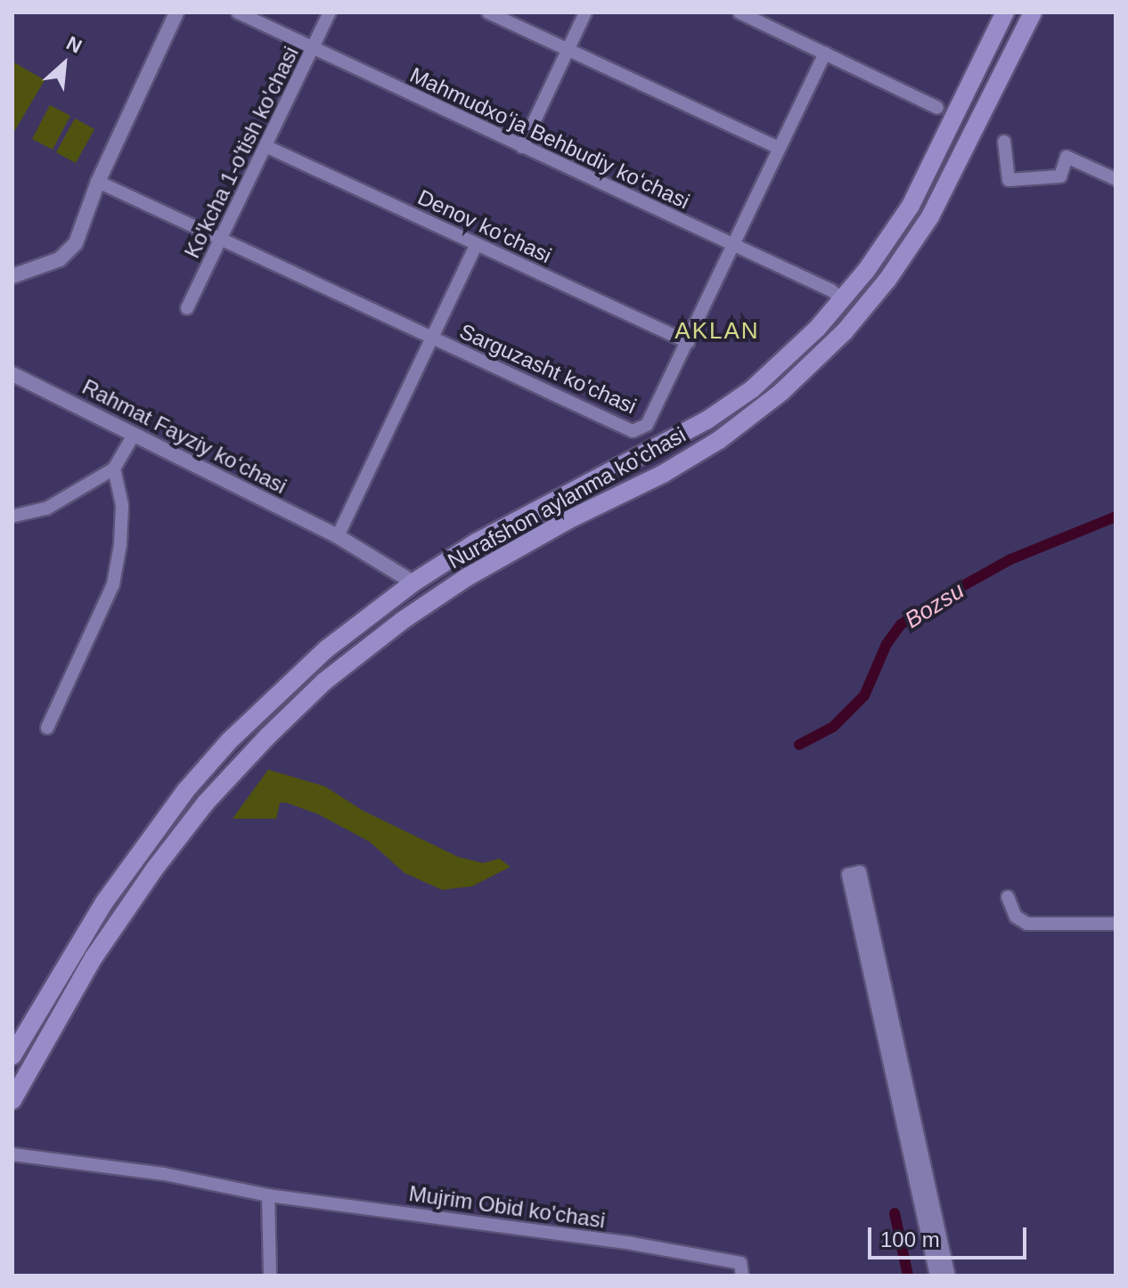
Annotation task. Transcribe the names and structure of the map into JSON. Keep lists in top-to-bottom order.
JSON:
{
  "streets": {
    "main road": ["Nurafshon aylanma ko'chasi"],
    "street": [
      "Mahmudxoʻja Behbudiy koʻchasi",
      "Ko'kcha 1-o'tish ko'chasi",
      "Denov ko'chasi",
      "Sarguzasht ko'chasi",
      "Rahmat Fayziy koʻchasi",
      "Mujrim Obid ko'chasi"
    ]
  },
  "crossings": [
    ["Mahmudxoʻja Behbudiy koʻchasi", "Ko'kcha 1-o'tish ko'chasi"],
    ["Mahmudxoʻja Behbudiy koʻchasi", "Sarguzasht ko'chasi"],
    ["Mahmudxoʻja Behbudiy koʻchasi", "Nurafshon aylanma ko'chasi"],
    ["Ko'kcha 1-o'tish ko'chasi", "Denov ko'chasi"],
    ["Ko'kcha 1-o'tish ko'chasi", "Sarguzasht ko'chasi"],
    ["Denov ko'chasi", "Sarguzasht ko'chasi"],
    ["Rahmat Fayziy koʻchasi", "Nurafshon aylanma ko'chasi"]
  ],
  "districts": ["AKLAN"],
  "water": ["Bozsu"],
  "scale_bar": "100 m",
  "north": "top right"
}
